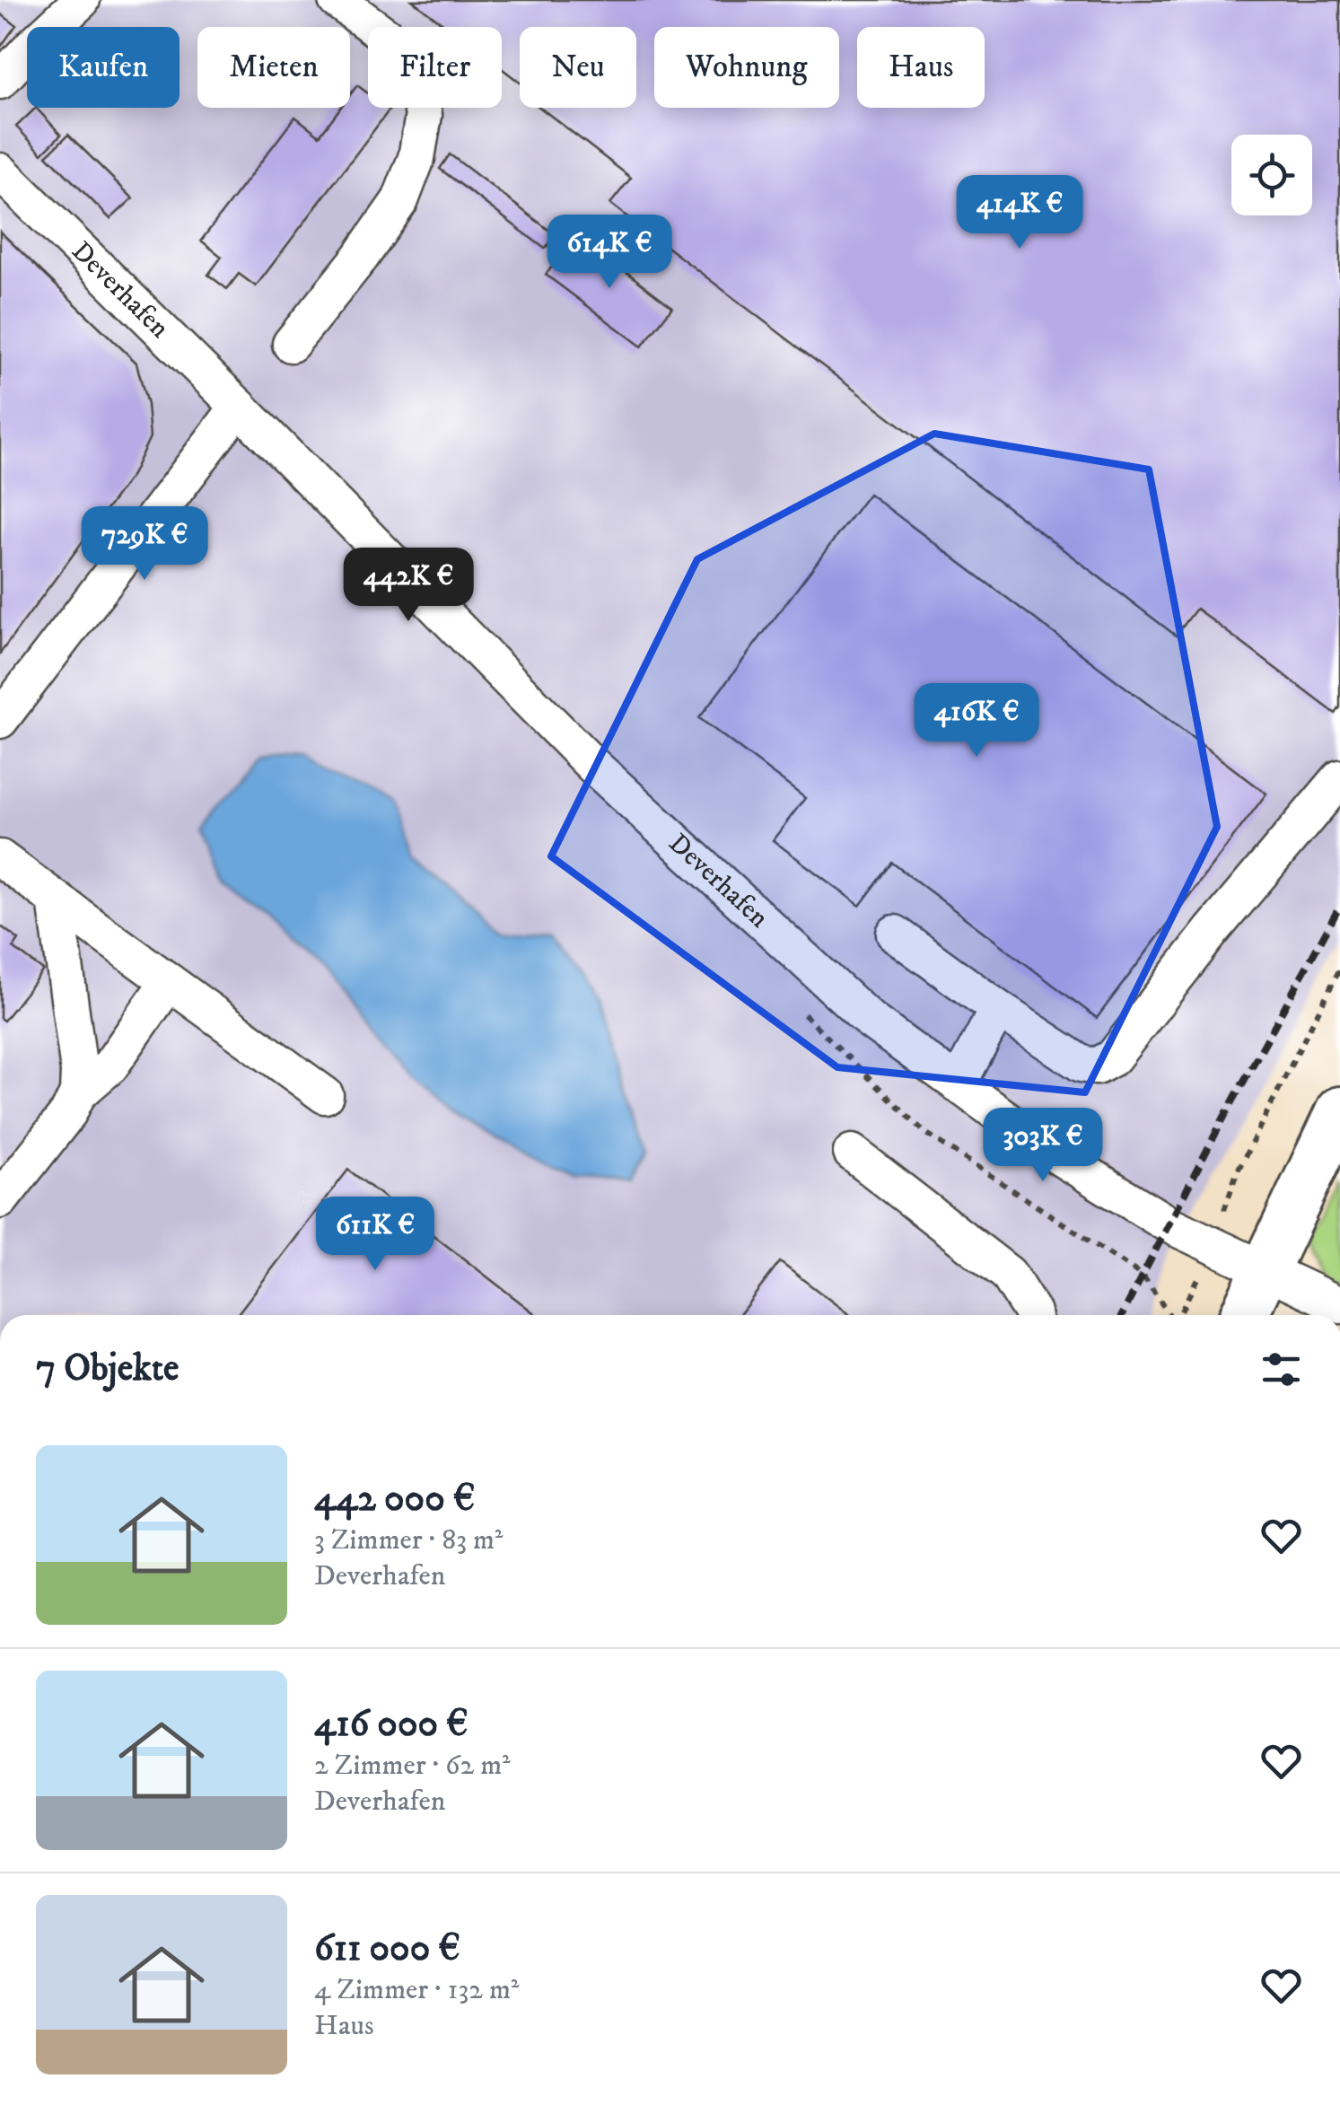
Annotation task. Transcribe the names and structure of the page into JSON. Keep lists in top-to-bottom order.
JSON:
{
  "streets": {
    "street": ["Deverhafen"]
  },
  "page": {
    "chip": [
      "Kaufen",
      "Mieten",
      "Filter",
      "Neu",
      "Wohnung",
      "Haus"
    ],
    "price": [
      "414K €",
      "614K €",
      "729K €",
      "442K €",
      "416K €",
      "303K €",
      "611K €"
    ],
    "heading": "7 Objekte",
    "list": [
      {
        "name": "442 000 €",
        "note": "3 Zimmer · 83 m² · Deverhafen"
      },
      {
        "name": "416 000 €",
        "note": "2 Zimmer · 62 m² · Deverhafen"
      },
      {
        "name": "611 000 €",
        "note": "4 Zimmer · 132 m² · Haus"
      }
    ]
  }
}
